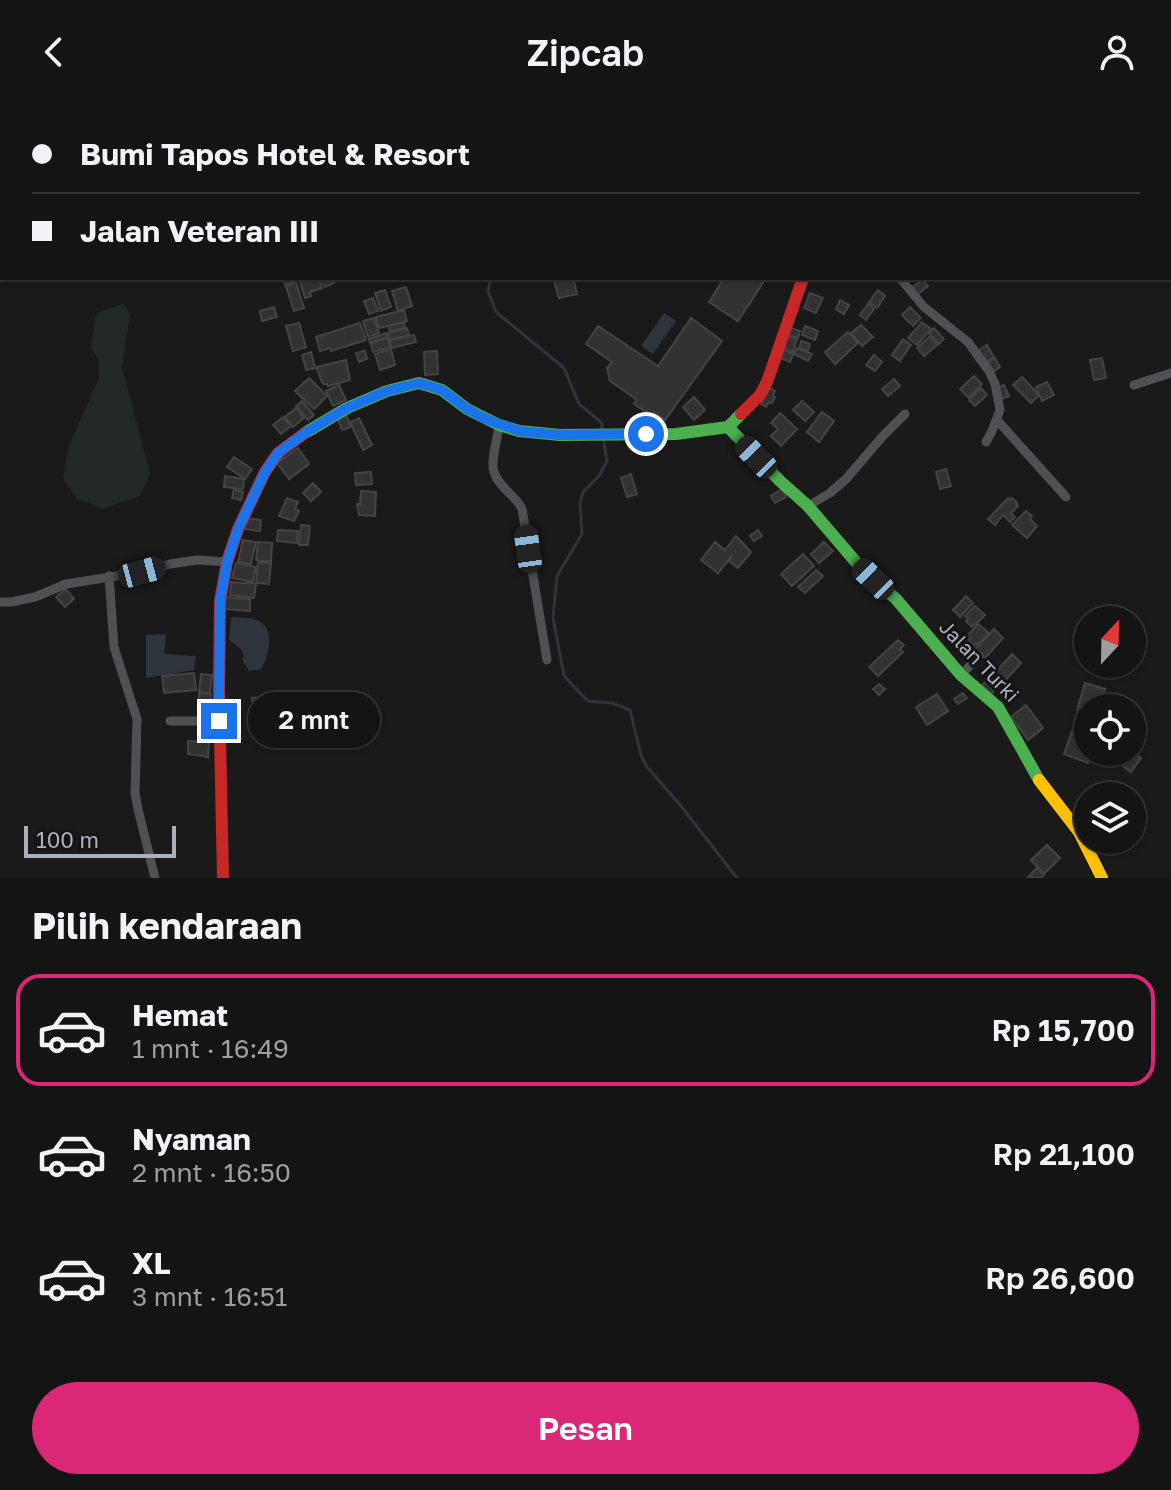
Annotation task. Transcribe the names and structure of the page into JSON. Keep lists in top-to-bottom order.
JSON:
{
  "streets": {
    "street": ["Jalan Turki"]
  },
  "scale_bar": "100 m",
  "north": "top",
  "page": {
    "header": "Zipcab",
    "banner": ["Bumi Tapos Hotel & Resort", "Jalan Veteran III"],
    "bubble": "2 mnt",
    "scale": "100 m",
    "heading": "Pilih kendaraan",
    "list": [
      {
        "name": "Hemat",
        "note": "1 mnt · 16:49",
        "value": "Rp 15,700"
      },
      {
        "name": "Nyaman",
        "note": "2 mnt · 16:50",
        "value": "Rp 21,100"
      },
      {
        "name": "XL",
        "note": "3 mnt · 16:51",
        "value": "Rp 26,600"
      }
    ],
    "buttons": "Pesan"
  }
}
